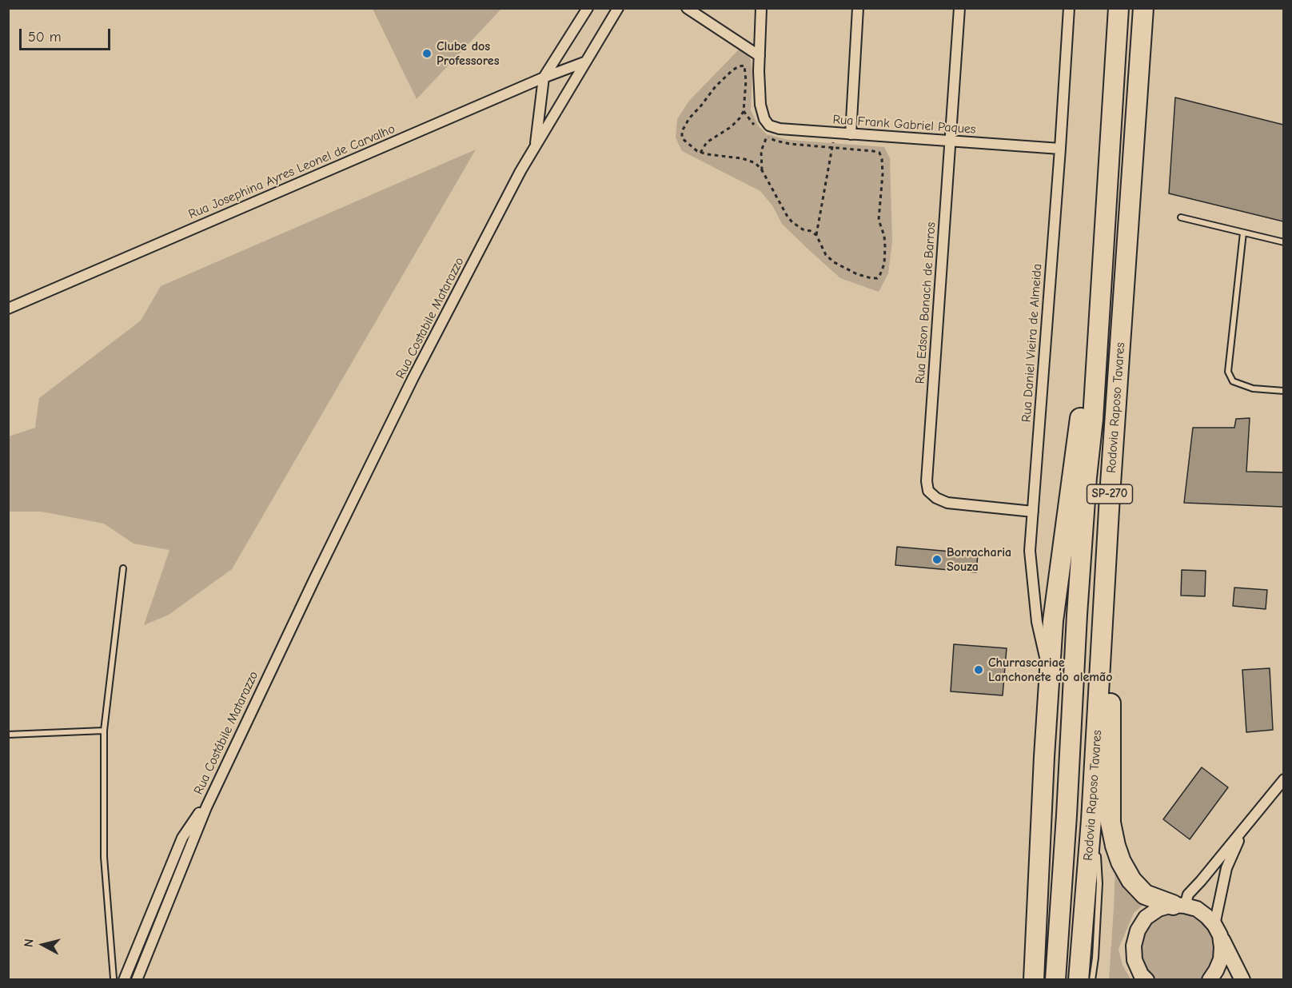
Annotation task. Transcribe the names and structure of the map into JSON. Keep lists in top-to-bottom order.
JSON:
{
  "streets": {
    "highway": ["Rodovia Raposo Tavares", "SP-270"],
    "street": [
      "Rua Frank Gabriel Paques",
      "Rua Josephina Ayres Leonel de Carvalho",
      "Rua Edson Banach de Barros",
      "Rua Costabile Matarazzo",
      "Rua Daniel Vieira de Almeida",
      "Rua Costábile Matarazzo"
    ]
  },
  "crossings": [
    ["Rua Frank Gabriel Paques", "Rua Edson Banach de Barros"],
    ["Rua Frank Gabriel Paques", "Rua Daniel Vieira de Almeida"],
    ["Rua Josephina Ayres Leonel de Carvalho", "Rua Costabile Matarazzo"],
    ["Rua Edson Banach de Barros", "Rua Daniel Vieira de Almeida"],
    ["Rua Costabile Matarazzo", "Rua Costábile Matarazzo"]
  ],
  "places": ["Clube dos Professores", "Borracharia Souza", "Churrascariae Lanchonete do alemão"],
  "scale_bar": "50 m",
  "north": "left"
}
